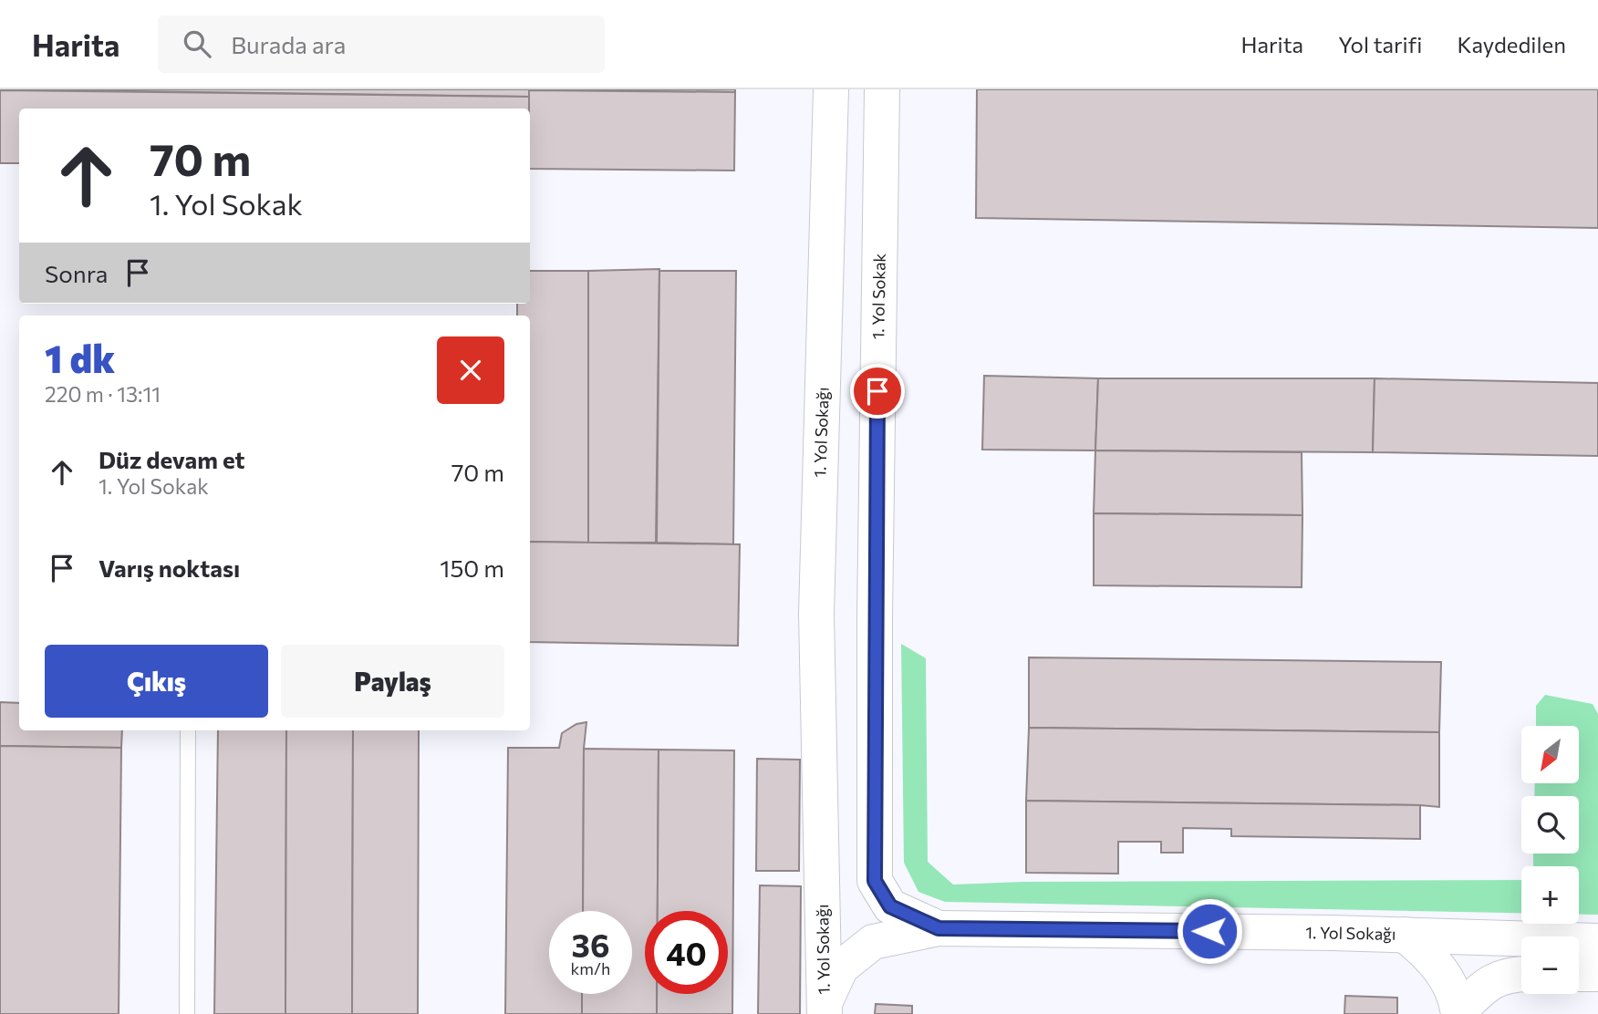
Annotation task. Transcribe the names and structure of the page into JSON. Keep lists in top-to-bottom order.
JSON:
{
  "streets": {
    "street": ["1. Yol Sokak", "1. Yol Sokağı"]
  },
  "crossings": [
    ["1. Yol Sokak", "1. Yol Sokağı"]
  ],
  "north": "bottom left",
  "page": {
    "header": "Harita",
    "search": "Burada ara",
    "nav": ["Harita", "Yol tarifi", "Kaydedilen"],
    "turn": ["70 m", "1. Yol Sokak"],
    "then": "Sonra",
    "heading": ["1 dk", "220 m · 13:11"],
    "list": [
      {
        "name": "Düz devam et",
        "note": "1. Yol Sokak",
        "value": "70 m"
      },
      {
        "name": "Varış noktası",
        "value": "150 m"
      }
    ],
    "buttons": ["Çıkış", "Paylaş"],
    "map_buttons": ["+", "−"],
    "speed": "36 km/h",
    "limit": "40"
  }
}
